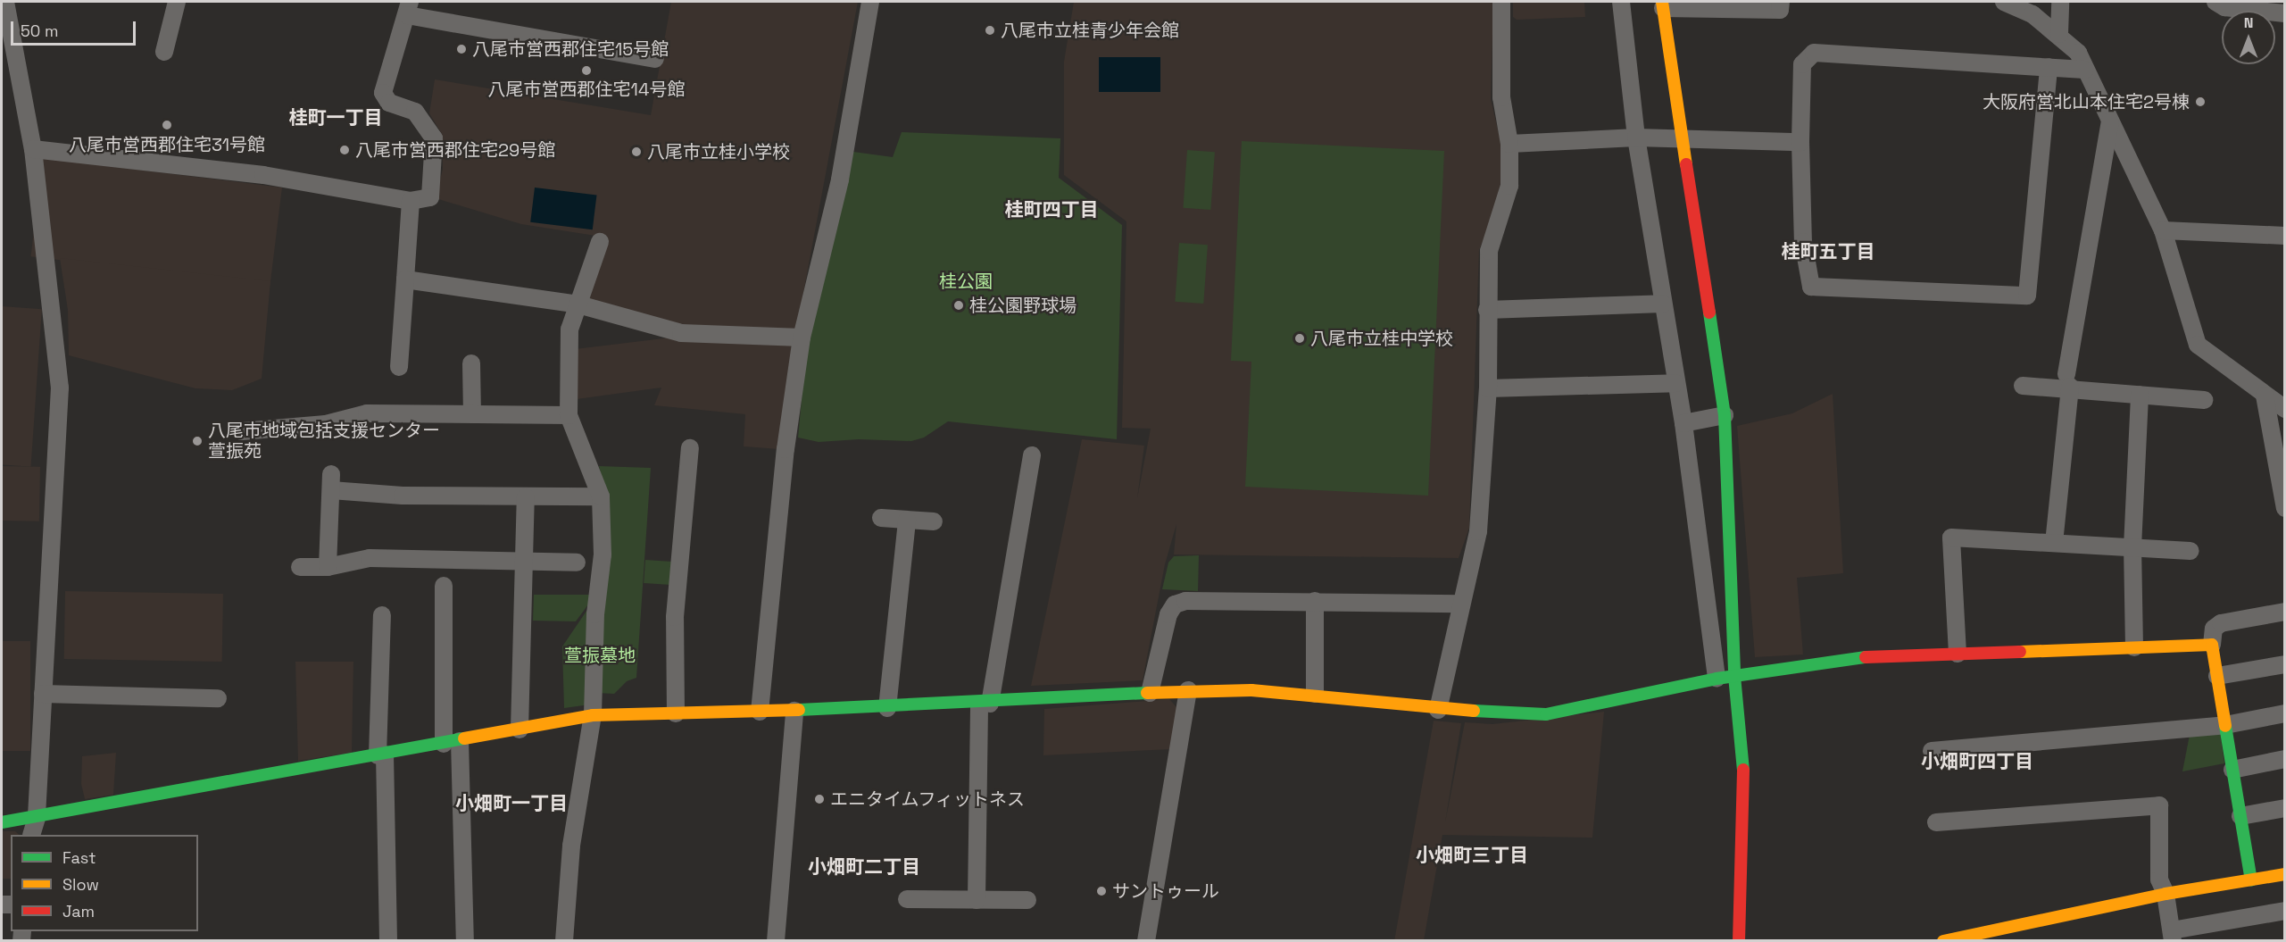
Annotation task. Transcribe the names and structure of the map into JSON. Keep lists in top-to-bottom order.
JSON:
{
  "districts": [
    "桂町一丁目",
    "桂町四丁目",
    "桂町五丁目",
    "小畑町四丁目",
    "小畑町一丁目",
    "小畑町三丁目",
    "小畑町二丁目"
  ],
  "parks": ["桂公園", "萱振墓地"],
  "places": [
    "八尾市立桂青少年会館",
    "八尾市営西郡住宅15号館",
    "八尾市営西郡住宅14号館",
    "大阪府営北山本住宅2号棟",
    "八尾市営西郡住宅31号館",
    "八尾市営西郡住宅29号館",
    "八尾市立桂小学校",
    "桂公園野球場",
    "八尾市立桂中学校",
    "八尾市地域包括支援センター 萱振苑",
    "エニタイムフィットネス",
    "サントゥール"
  ],
  "legend": ["Fast", "Slow", "Jam"],
  "scale_bar": "50 m",
  "north": "top"
}
